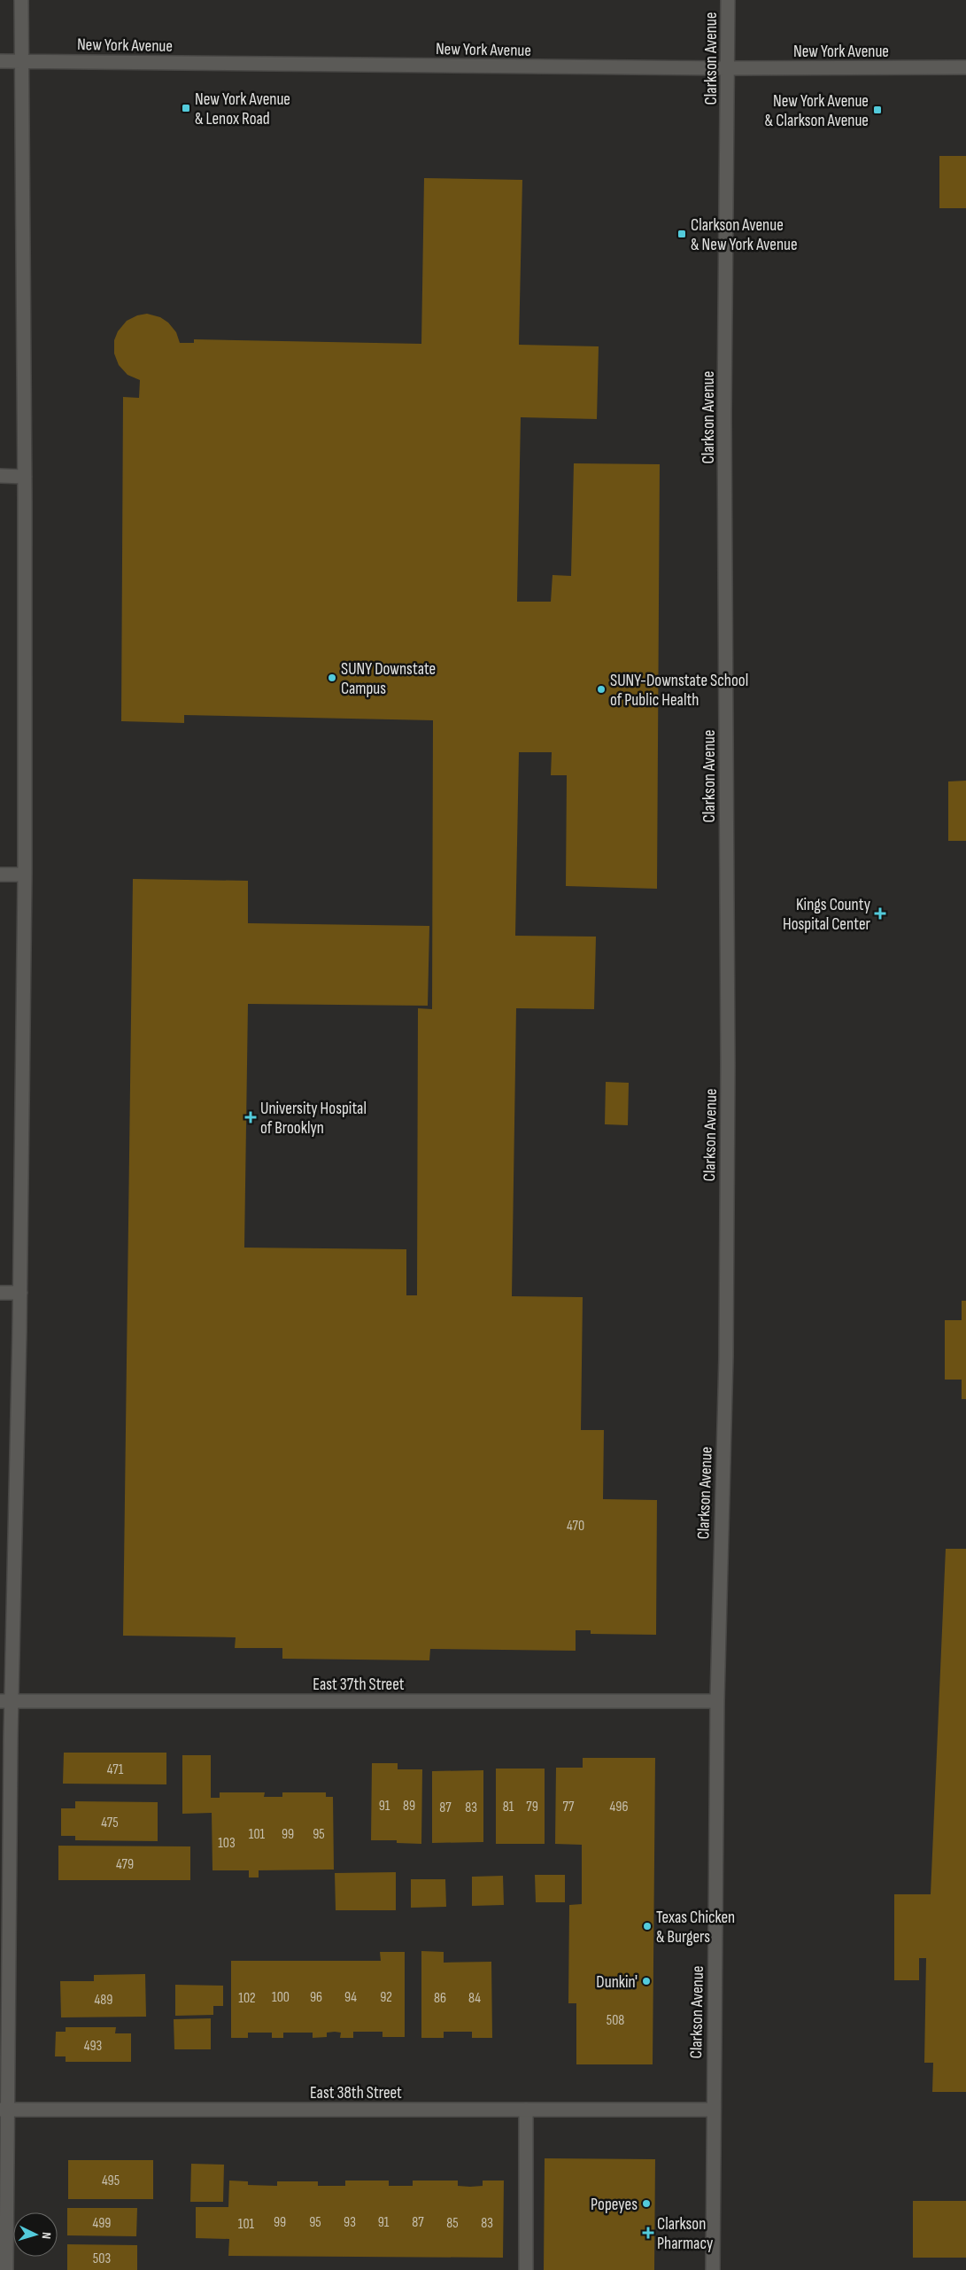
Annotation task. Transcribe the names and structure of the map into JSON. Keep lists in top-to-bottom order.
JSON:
{
  "streets": {
    "street": [
      "New York Avenue",
      "Clarkson Avenue",
      "East 37th Street",
      "East 38th Street"
    ]
  },
  "crossings": [
    ["New York Avenue", "Clarkson Avenue"],
    ["Clarkson Avenue", "East 37th Street"],
    ["Clarkson Avenue", "East 38th Street"]
  ],
  "places": {
    "transit": ["New York Avenue & Lenox Road", "New York Avenue & Clarkson Avenue", "Clarkson Avenue & New York Avenue"],
    "other": [
      "SUNY Downstate Campus",
      "SUNY-Downstate School of Public Health",
      "Texas Chicken & Burgers",
      "Dunkin'",
      "Popeyes"
    ],
    "health": ["Kings County Hospital Center", "University Hospital of Brooklyn", "Clarkson Pharmacy"]
  },
  "house_numbers": [
    "470",
    "471",
    "91",
    "89",
    "81",
    "79",
    "77",
    "496",
    "87",
    "83",
    "475",
    "101",
    "99",
    "95",
    "103",
    "479",
    "100",
    "96",
    "94",
    "92",
    "102",
    "86",
    "84",
    "489",
    "508",
    "493",
    "495",
    "99",
    "95",
    "93",
    "91",
    "87",
    "499",
    "85",
    "83",
    "101",
    "503"
  ],
  "north": "right"
}
